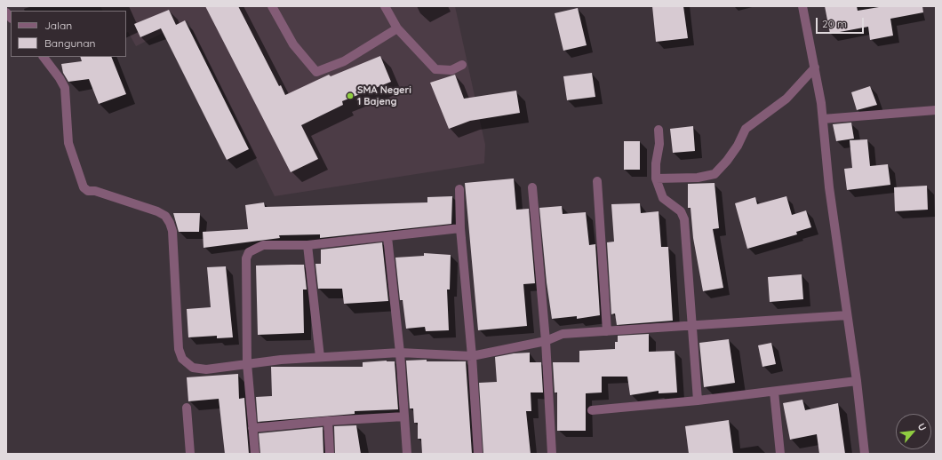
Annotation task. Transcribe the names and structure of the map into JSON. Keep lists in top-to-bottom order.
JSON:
{
  "places": ["SMA Negeri 1 Bajeng"],
  "legend": ["Jalan", "Bangunan"],
  "scale_bar": "20 m",
  "north": "top right"
}
